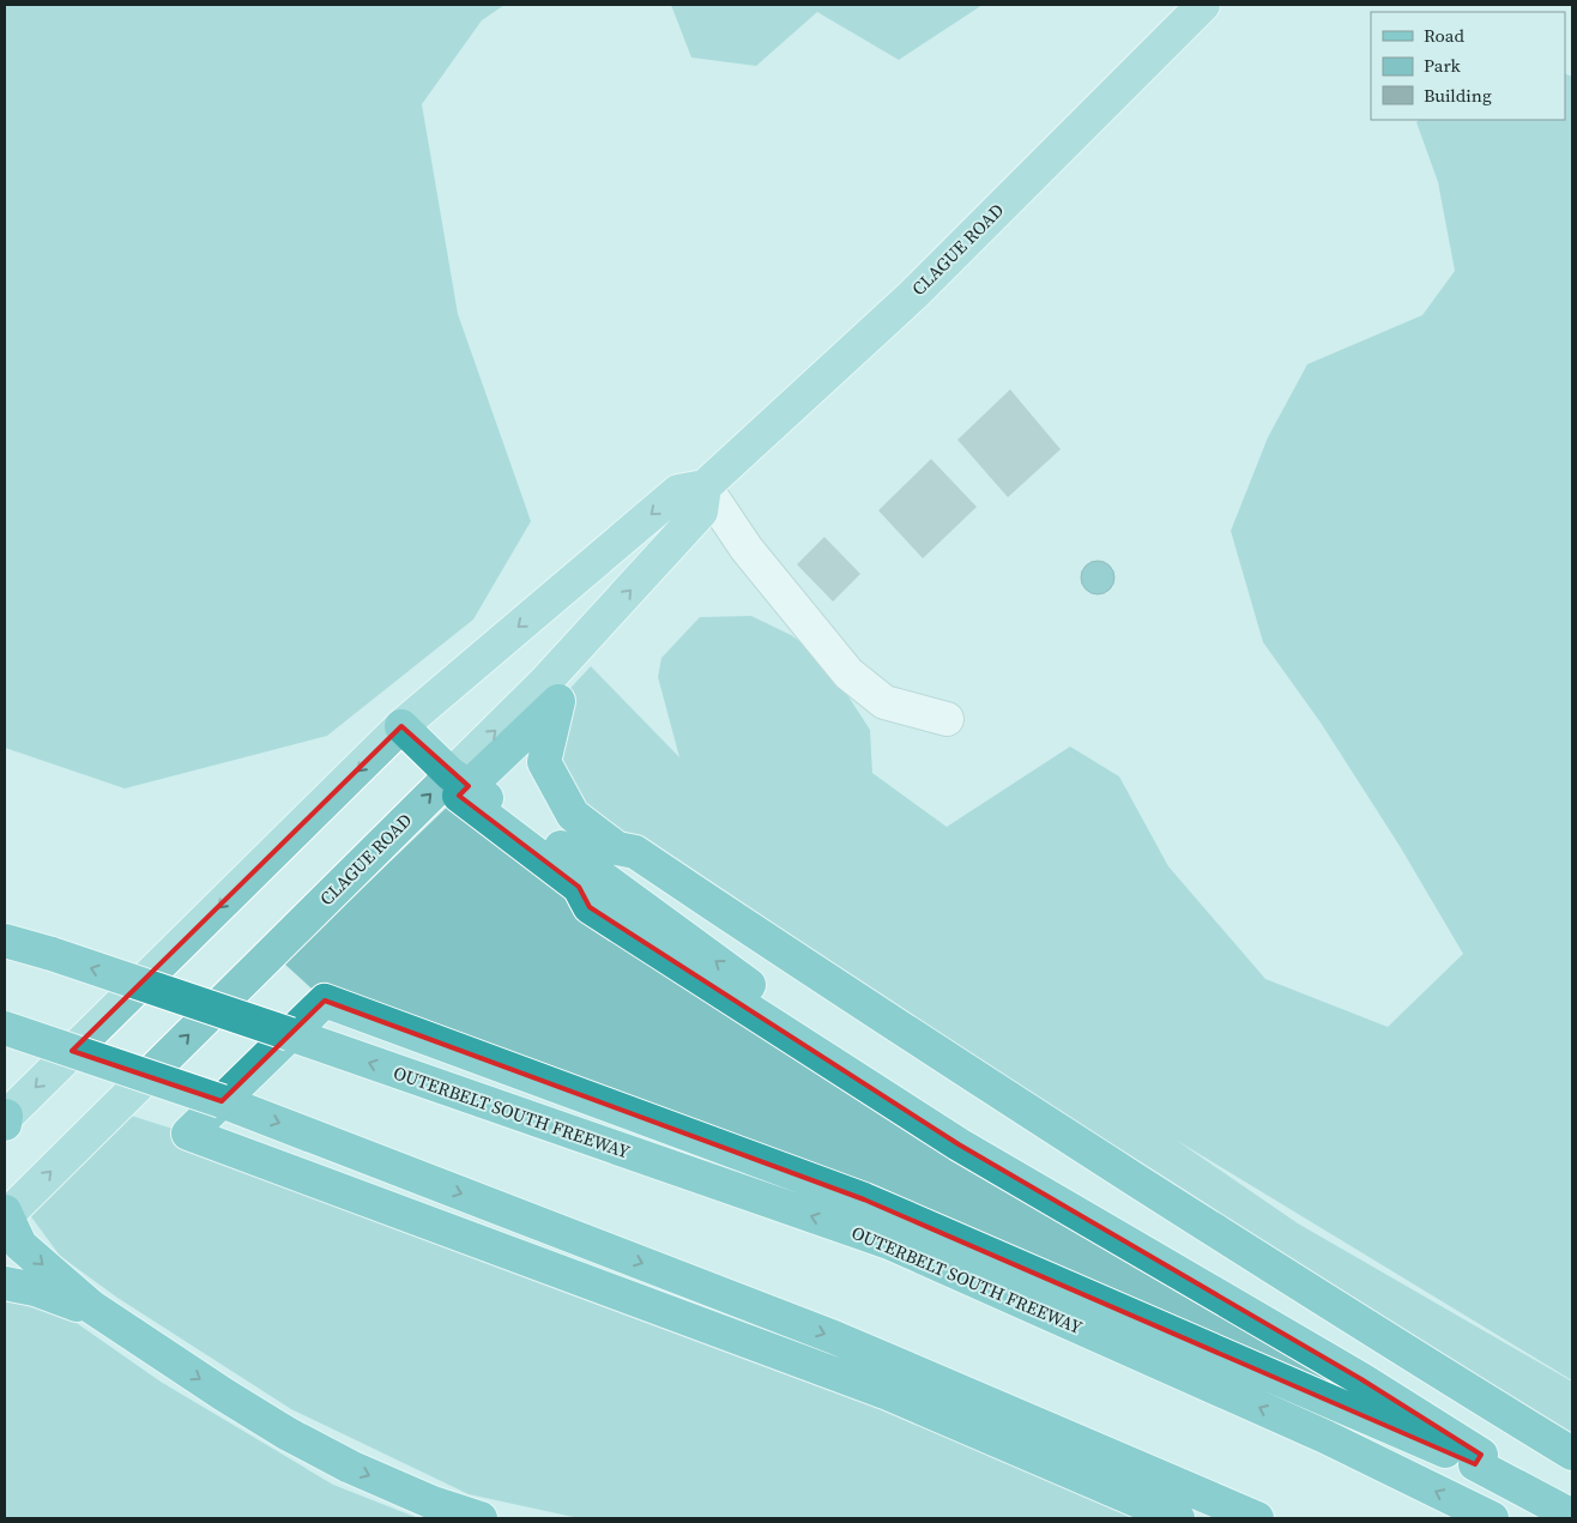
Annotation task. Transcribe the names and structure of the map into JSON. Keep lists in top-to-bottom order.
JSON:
{
  "streets": {
    "highway": ["OUTERBELT SOUTH FREEWAY"],
    "main road": ["CLAGUE ROAD"]
  },
  "legend": ["Road", "Park", "Building"]
}
